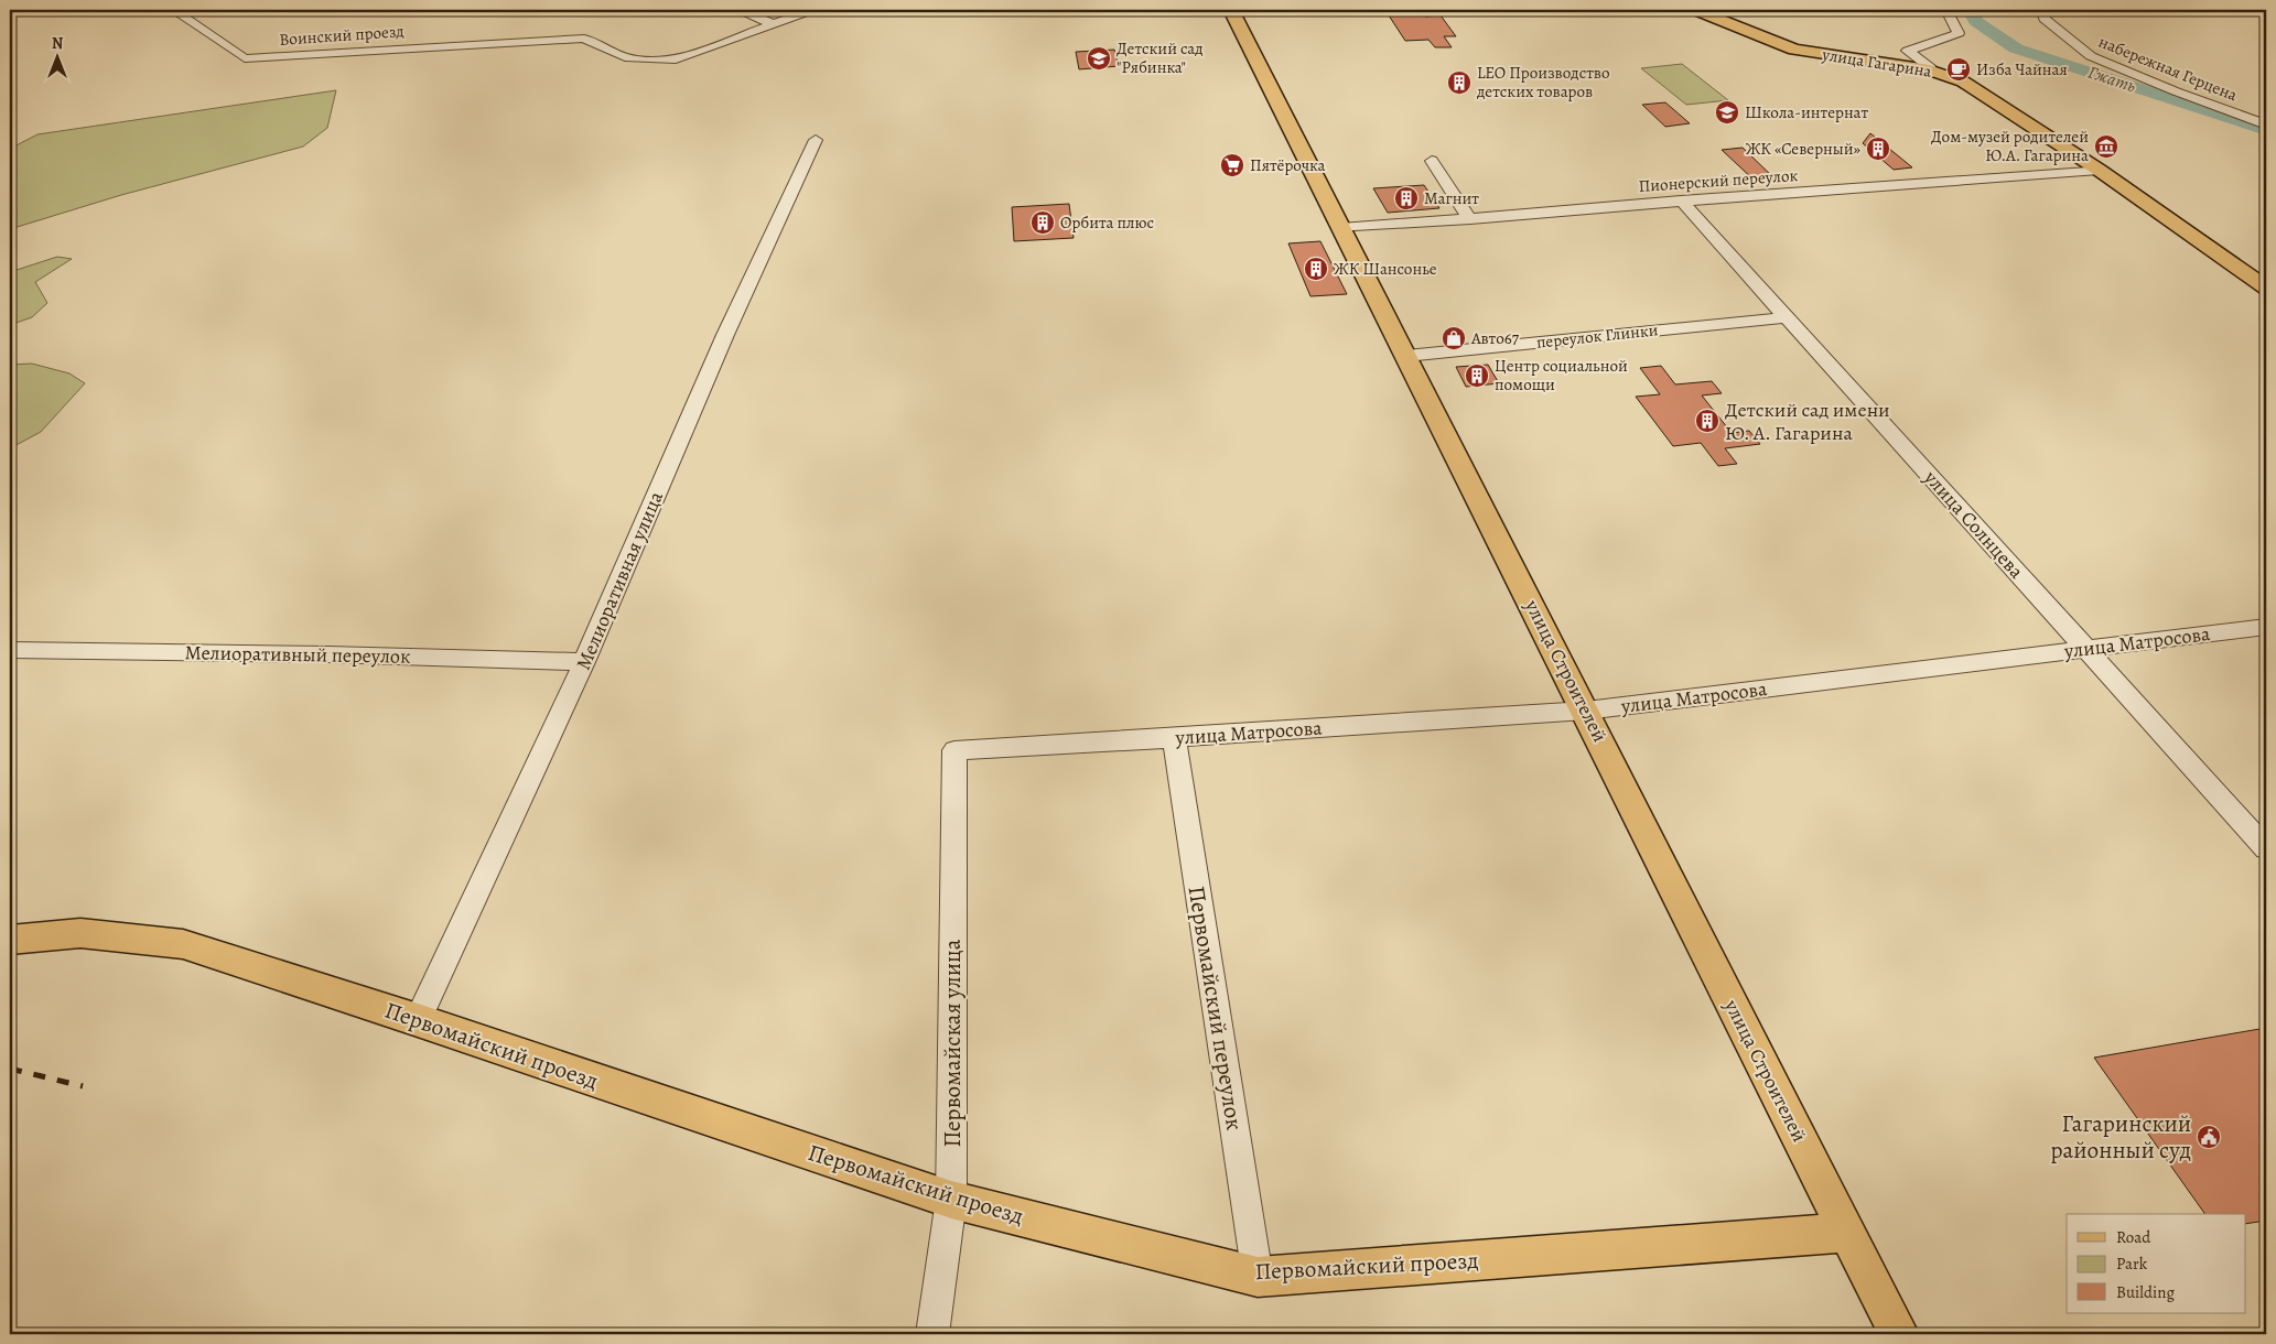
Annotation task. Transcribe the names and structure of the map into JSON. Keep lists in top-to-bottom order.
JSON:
{
  "streets": {
    "main road": ["улица Гагарина", "улица Строителей", "Первомайский проезд"],
    "street": [
      "Воинский проезд",
      "набережная Герцена",
      "Пионерский переулок",
      "переулок Глинки",
      "улица Солнцева",
      "Мелиоративная улица",
      "улица Матросова",
      "Мелиоративный переулок",
      "Первомайский переулок",
      "Первомайская улица"
    ]
  },
  "crossings": [
    ["улица Гагарина", "Пионерский переулок"],
    ["Пионерский переулок", "улица Солнцева"],
    ["Пионерский переулок", "улица Строителей"],
    ["переулок Глинки", "улица Солнцева"],
    ["переулок Глинки", "улица Строителей"],
    ["улица Солнцева", "улица Матросова"],
    ["Мелиоративная улица", "Мелиоративный переулок"],
    ["Мелиоративная улица", "Первомайский проезд"],
    ["улица Матросова", "улица Строителей"],
    ["улица Матросова", "Первомайский переулок"],
    ["улица Матросова", "Первомайская улица"],
    ["улица Строителей", "Первомайский проезд"],
    ["Первомайский переулок", "Первомайский проезд"],
    ["Первомайская улица", "Первомайский проезд"]
  ],
  "water": ["Гжать"],
  "places": {
    "school or university": ["Детский сад \"Рябинка\"", "Школа-интернат"],
    "cafe": ["Изба Чайная"],
    "building": [
      "LEO Производство детских товаров",
      "ЖК «Северный»",
      "Магнит",
      "Орбита плюс",
      "ЖК Шансонье",
      "Центр социальной помощи",
      "Детский сад имени Ю. А. Гагарина"
    ],
    "museum": ["Дом-музей родителей Ю.А. Гагарина"],
    "supermarket": ["Пятёрочка"],
    "shop": ["Авто67"],
    "public building": ["Гагаринский районный суд"]
  },
  "legend": ["Road", "Park", "Building"],
  "north": "top"
}
